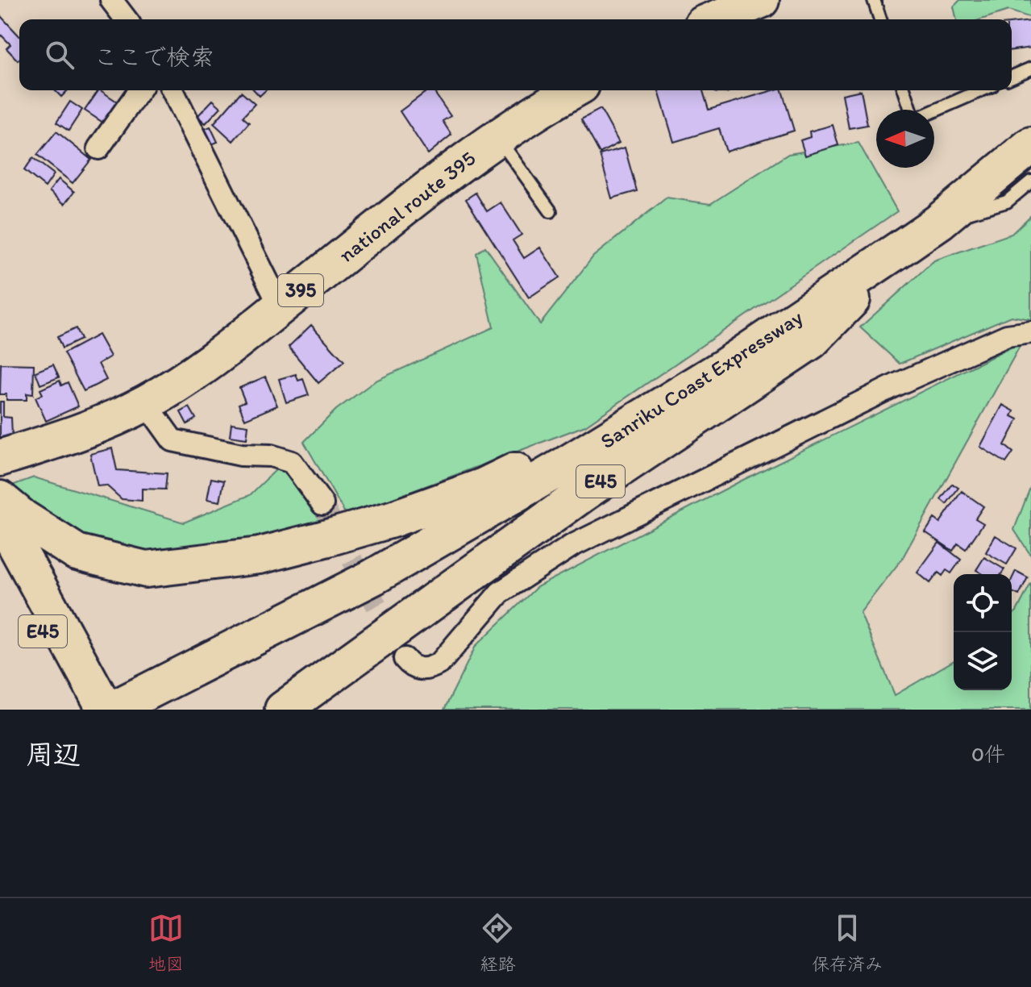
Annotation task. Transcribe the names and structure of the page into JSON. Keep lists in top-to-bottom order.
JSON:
{
  "streets": {
    "highway": [
      "national route 395",
      "395",
      "Sanriku Coast Expressway",
      "E45"
    ]
  },
  "crossings": [
    ["Sanriku Coast Expressway", "E45"]
  ],
  "north": "left",
  "page": {
    "search": "ここで検索",
    "heading": ["周辺", "0件"],
    "nav": ["地図", "経路", "保存済み"]
  }
}
